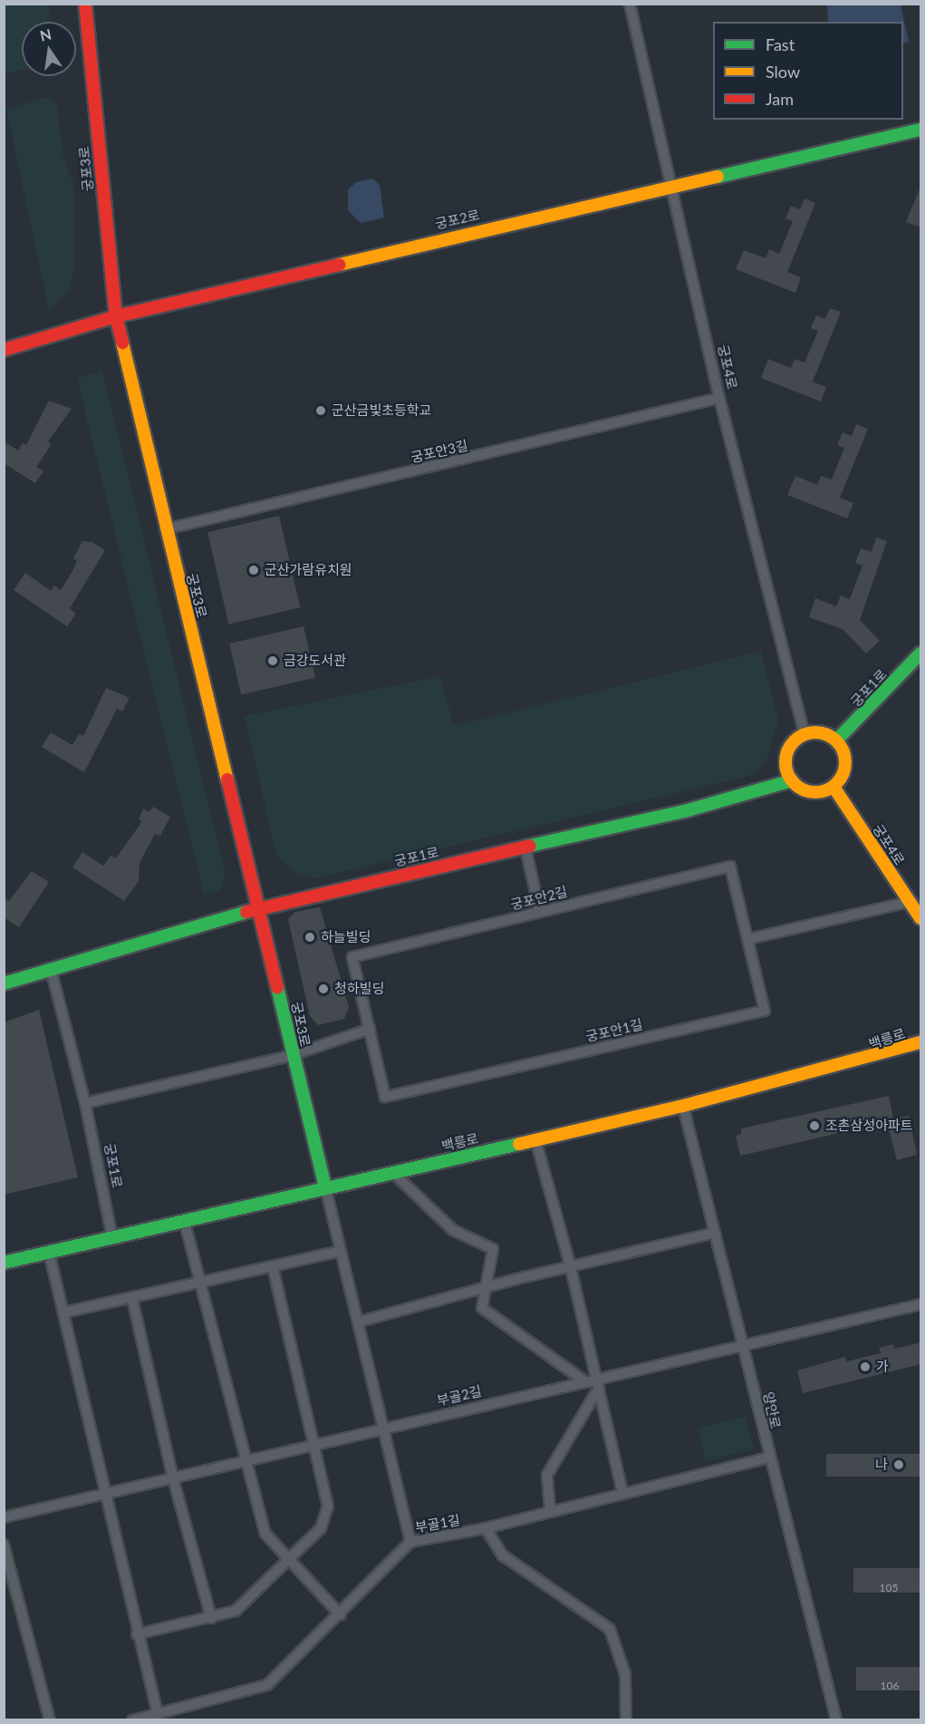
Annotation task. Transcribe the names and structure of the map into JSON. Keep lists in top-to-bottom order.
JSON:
{
  "streets": {
    "street": [
      "궁포3로",
      "궁포2로",
      "궁포4로",
      "궁포안3길",
      "궁포1로",
      "궁포안2길",
      "궁포안1길",
      "백릉로",
      "부골2길",
      "양안로",
      "부골1길"
    ]
  },
  "crossings": [
    ["궁포3로", "궁포2로"],
    ["궁포3로", "궁포안3길"],
    ["궁포3로", "궁포1로"],
    ["궁포3로", "백릉로"],
    ["궁포2로", "궁포4로"],
    ["궁포4로", "궁포안3길"],
    ["궁포4로", "궁포1로"],
    ["궁포1로", "백릉로"],
    ["궁포안2길", "궁포안1길"],
    ["백릉로", "양안로"],
    ["부골2길", "양안로"],
    ["양안로", "부골1길"]
  ],
  "places": [
    "군산금빛초등학교",
    "군산가람유치원",
    "금강도서관",
    "하늘빌딩",
    "청하빌딩",
    "조촌삼성아파트",
    "가",
    "나"
  ],
  "house_numbers": ["105", "106"],
  "legend": ["Fast", "Slow", "Jam"],
  "north": "top"
}
